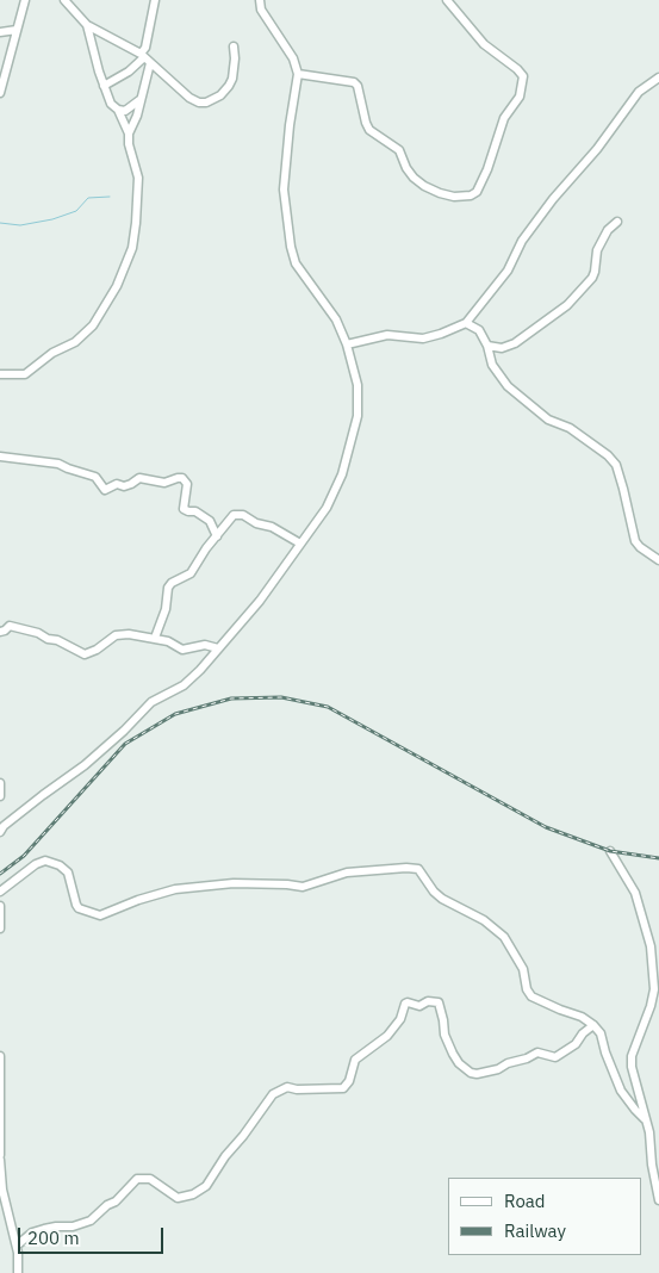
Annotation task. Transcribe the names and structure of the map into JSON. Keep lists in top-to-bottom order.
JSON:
{
  "legend": ["Road", "Railway"],
  "scale_bar": "200 m"
}
